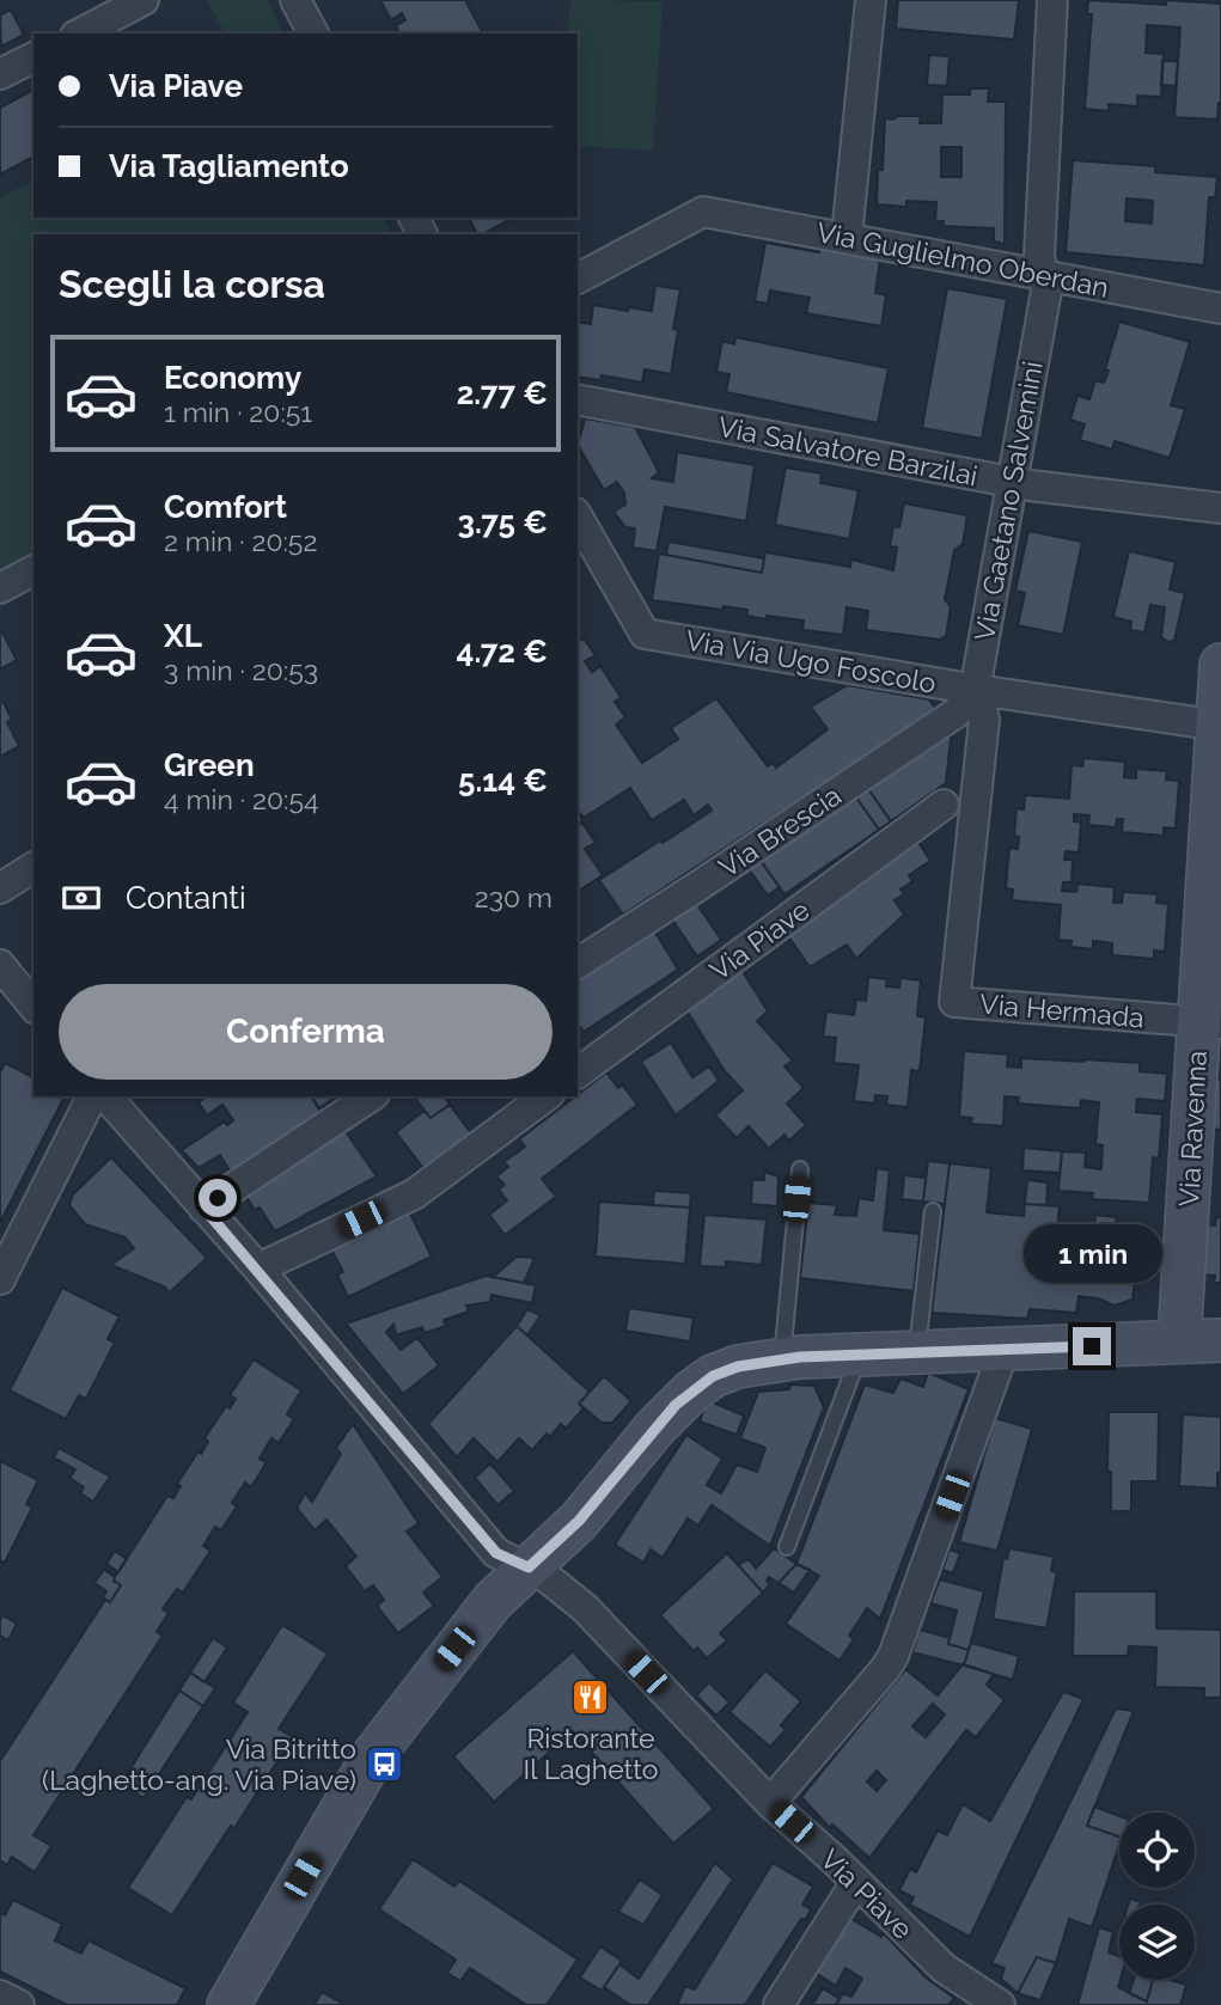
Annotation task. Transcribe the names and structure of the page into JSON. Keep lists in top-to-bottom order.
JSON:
{
  "streets": {
    "street": [
      "Via Guglielmo Oberdan",
      "Via Salvatore Barzilai",
      "Via Gaetano Salvemini",
      "Via Via Ugo Foscolo",
      "Via Brescia",
      "Via Piave",
      "Via Hermada",
      "Via Ravenna"
    ]
  },
  "crossings": [
    ["Via Guglielmo Oberdan", "Via Gaetano Salvemini"],
    ["Via Salvatore Barzilai", "Via Gaetano Salvemini"],
    ["Via Gaetano Salvemini", "Via Via Ugo Foscolo"],
    ["Via Gaetano Salvemini", "Via Brescia"],
    ["Via Gaetano Salvemini", "Via Hermada"],
    ["Via Via Ugo Foscolo", "Via Brescia"],
    ["Via Via Ugo Foscolo", "Via Ravenna"],
    ["Via Hermada", "Via Ravenna"]
  ],
  "places": {
    "restaurant": ["Ristorante Il Laghetto"],
    "bus stop": ["Via Bitritto (Laghetto-ang. Via Piave)"]
  },
  "page": {
    "banner": ["Via Piave", "Via Tagliamento"],
    "heading": "Scegli la corsa",
    "list": [
      {
        "name": "Economy",
        "note": "1 min · 20:51",
        "value": "2.77 €"
      },
      {
        "name": "Comfort",
        "note": "2 min · 20:52",
        "value": "3.75 €"
      },
      {
        "name": "XL",
        "note": "3 min · 20:53",
        "value": "4.72 €"
      },
      {
        "name": "Green",
        "note": "4 min · 20:54",
        "value": "5.14 €"
      }
    ],
    "pay": ["Contanti", "230 m"],
    "buttons": "Conferma",
    "bubble": "1 min"
  }
}
